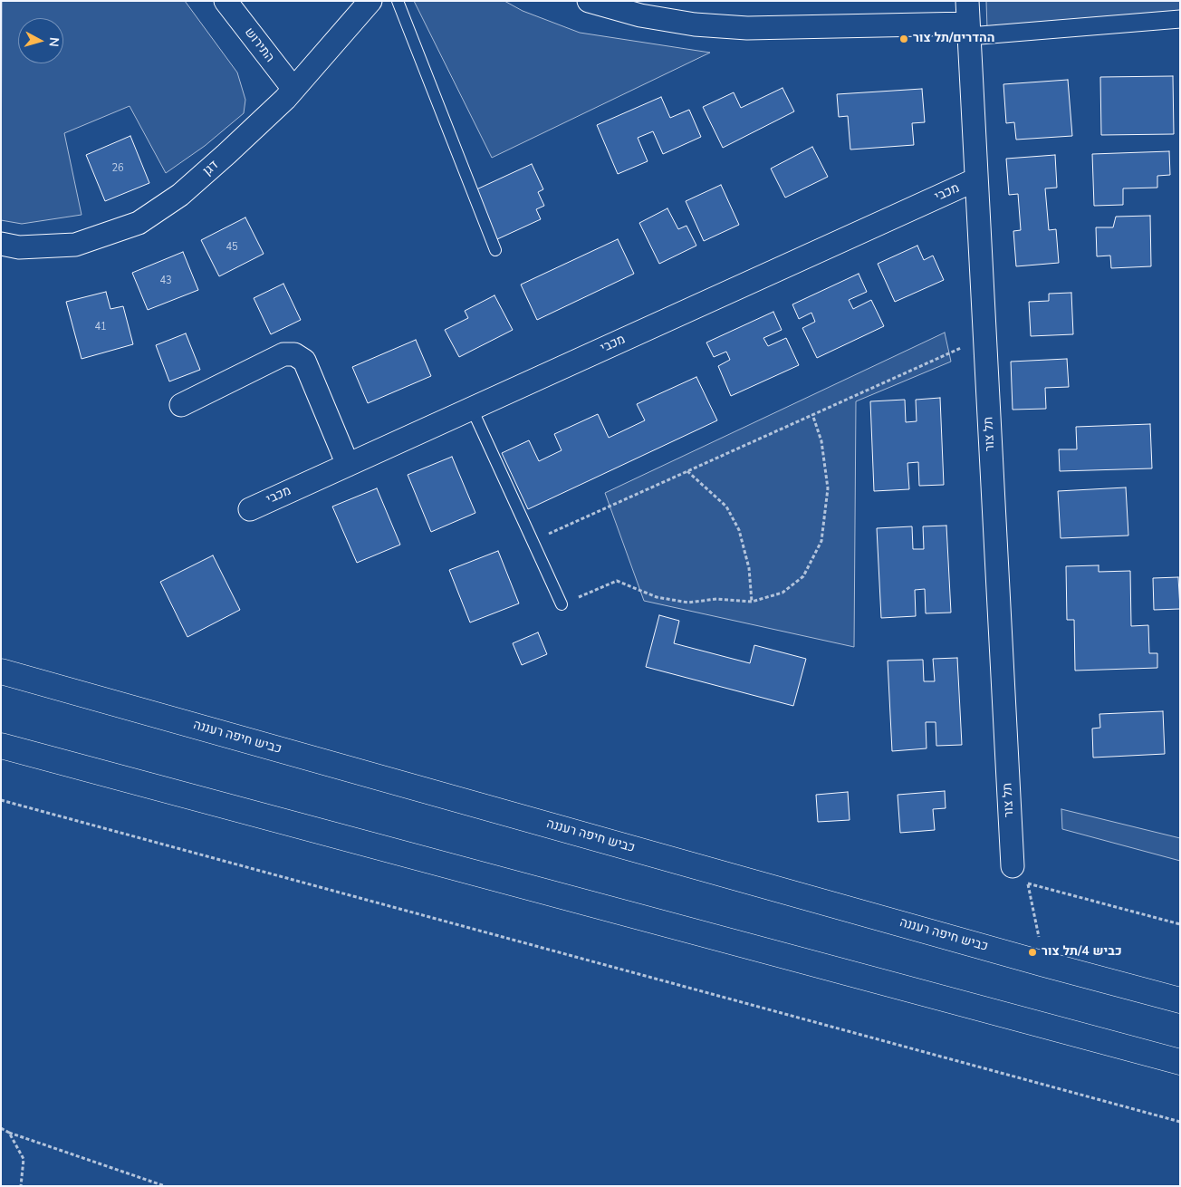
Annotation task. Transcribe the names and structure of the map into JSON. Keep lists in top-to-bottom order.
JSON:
{
  "streets": {
    "highway": ["כביש חיפה רעננה"],
    "street": [
      "התירוש",
      "דגן",
      "מכבי",
      "תל צור"
    ]
  },
  "crossings": [
    ["התירוש", "דגן"],
    ["מכבי", "תל צור"]
  ],
  "places": ["ההדרים/תל צור", "כביש 4/תל צור"],
  "house_numbers": [
    "26",
    "45",
    "43",
    "41"
  ],
  "north": "right"
}
